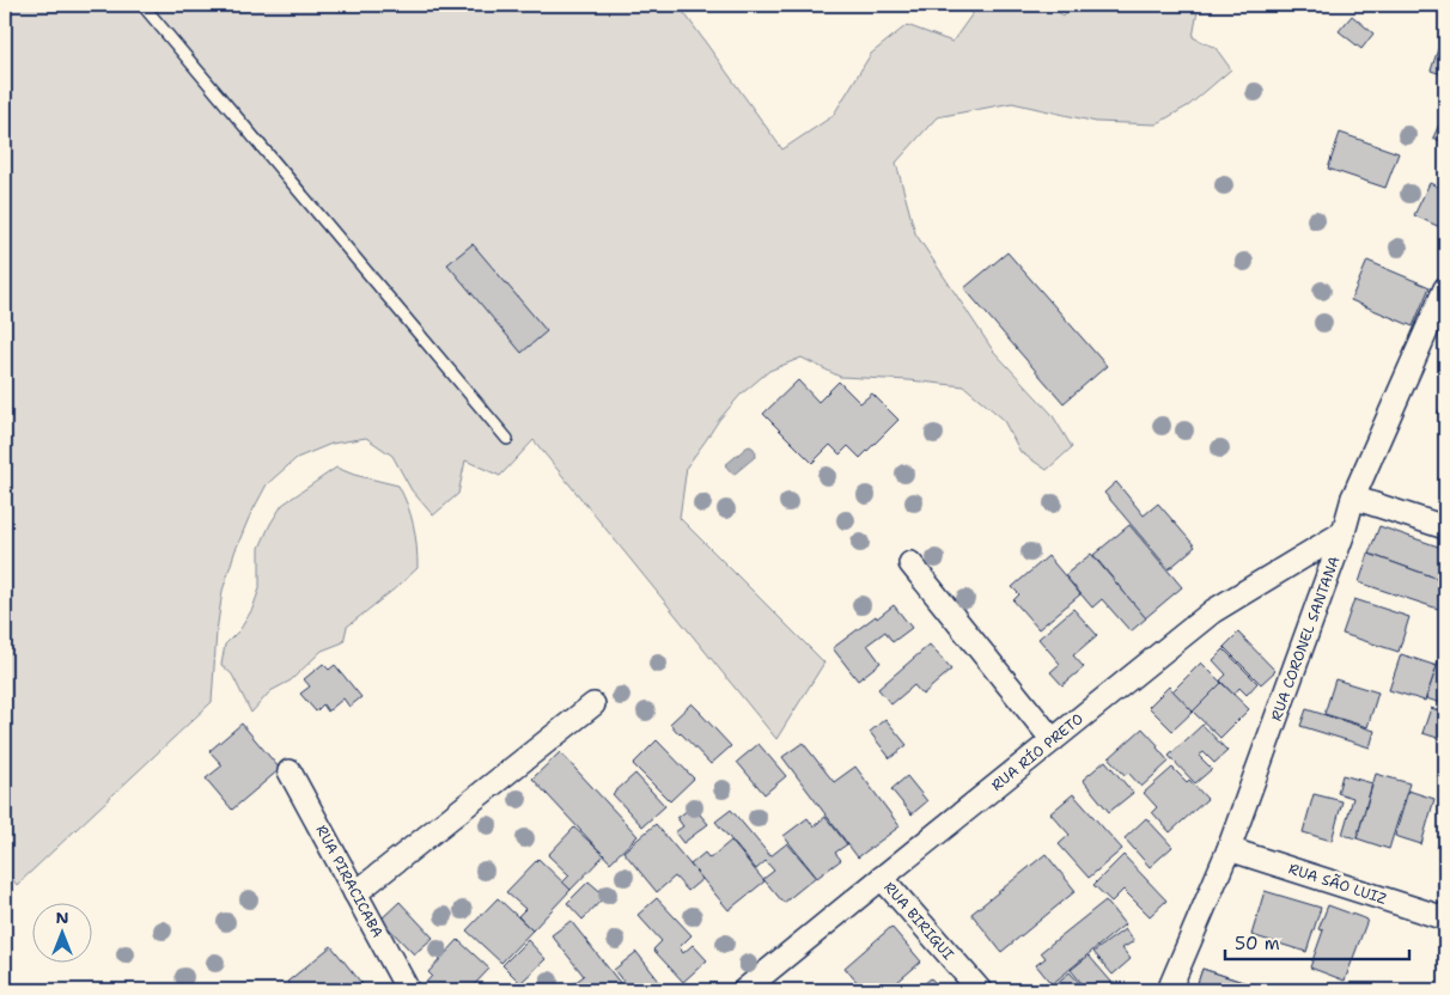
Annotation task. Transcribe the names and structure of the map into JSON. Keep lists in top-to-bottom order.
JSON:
{
  "streets": {
    "street": [
      "RUA CORONEL SANTANA",
      "RUA RÍO PRETO",
      "RUA PIRACICABA",
      "RUA SÃO LUIZ",
      "RUA BIRIGUI"
    ]
  },
  "crossings": [
    ["RUA CORONEL SANTANA", "RUA RÍO PRETO"],
    ["RUA CORONEL SANTANA", "RUA SÃO LUIZ"],
    ["RUA RÍO PRETO", "RUA BIRIGUI"]
  ],
  "scale_bar": "50 m",
  "north": "top"
}
